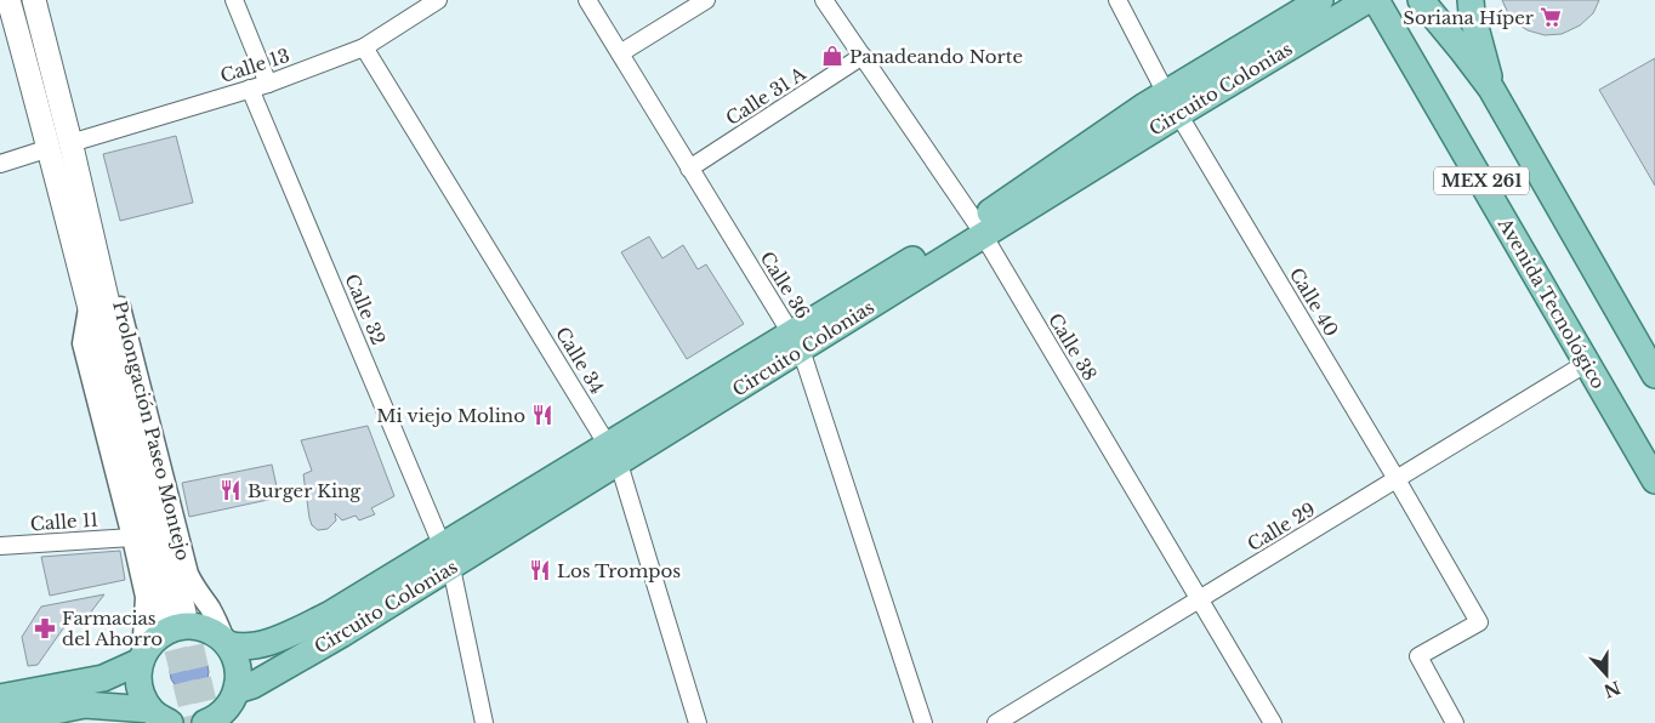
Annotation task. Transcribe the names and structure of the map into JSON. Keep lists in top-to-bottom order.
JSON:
{
  "streets": {
    "main road": [
      "Circuito Colonias",
      "MEX 261",
      "Avenida Tecnológico",
      "Prolongación Paseo Montejo"
    ],
    "street": [
      "Calle 13",
      "Calle 31 A",
      "Calle 36",
      "Calle 40",
      "Calle 32",
      "Calle 38",
      "Calle 34",
      "Calle 11",
      "Calle 29"
    ]
  },
  "crossings": [
    ["Calle 13", "Calle 32"],
    ["Calle 13", "Calle 34"],
    ["Calle 13", "Prolongación Paseo Montejo"],
    ["Circuito Colonias", "Calle 36"],
    ["Circuito Colonias", "Calle 40"],
    ["Circuito Colonias", "Calle 32"],
    ["Circuito Colonias", "Calle 38"],
    ["Circuito Colonias", "Calle 34"],
    ["Circuito Colonias", "Prolongación Paseo Montejo"],
    ["Calle 31 A", "Calle 36"],
    ["Calle 31 A", "Calle 38"],
    ["Calle 40", "Calle 29"],
    ["Avenida Tecnológico", "Calle 29"],
    ["Calle 38", "Calle 29"],
    ["Prolongación Paseo Montejo", "Calle 11"]
  ],
  "places": {
    "supermarket": ["Soriana Híper"],
    "shop": ["Panadeando Norte"],
    "restaurant": ["Mi viejo Molino", "Burger King", "Los Trompos"],
    "pharmacy": ["Farmacias del Ahorro"]
  },
  "north": "bottom"
}
